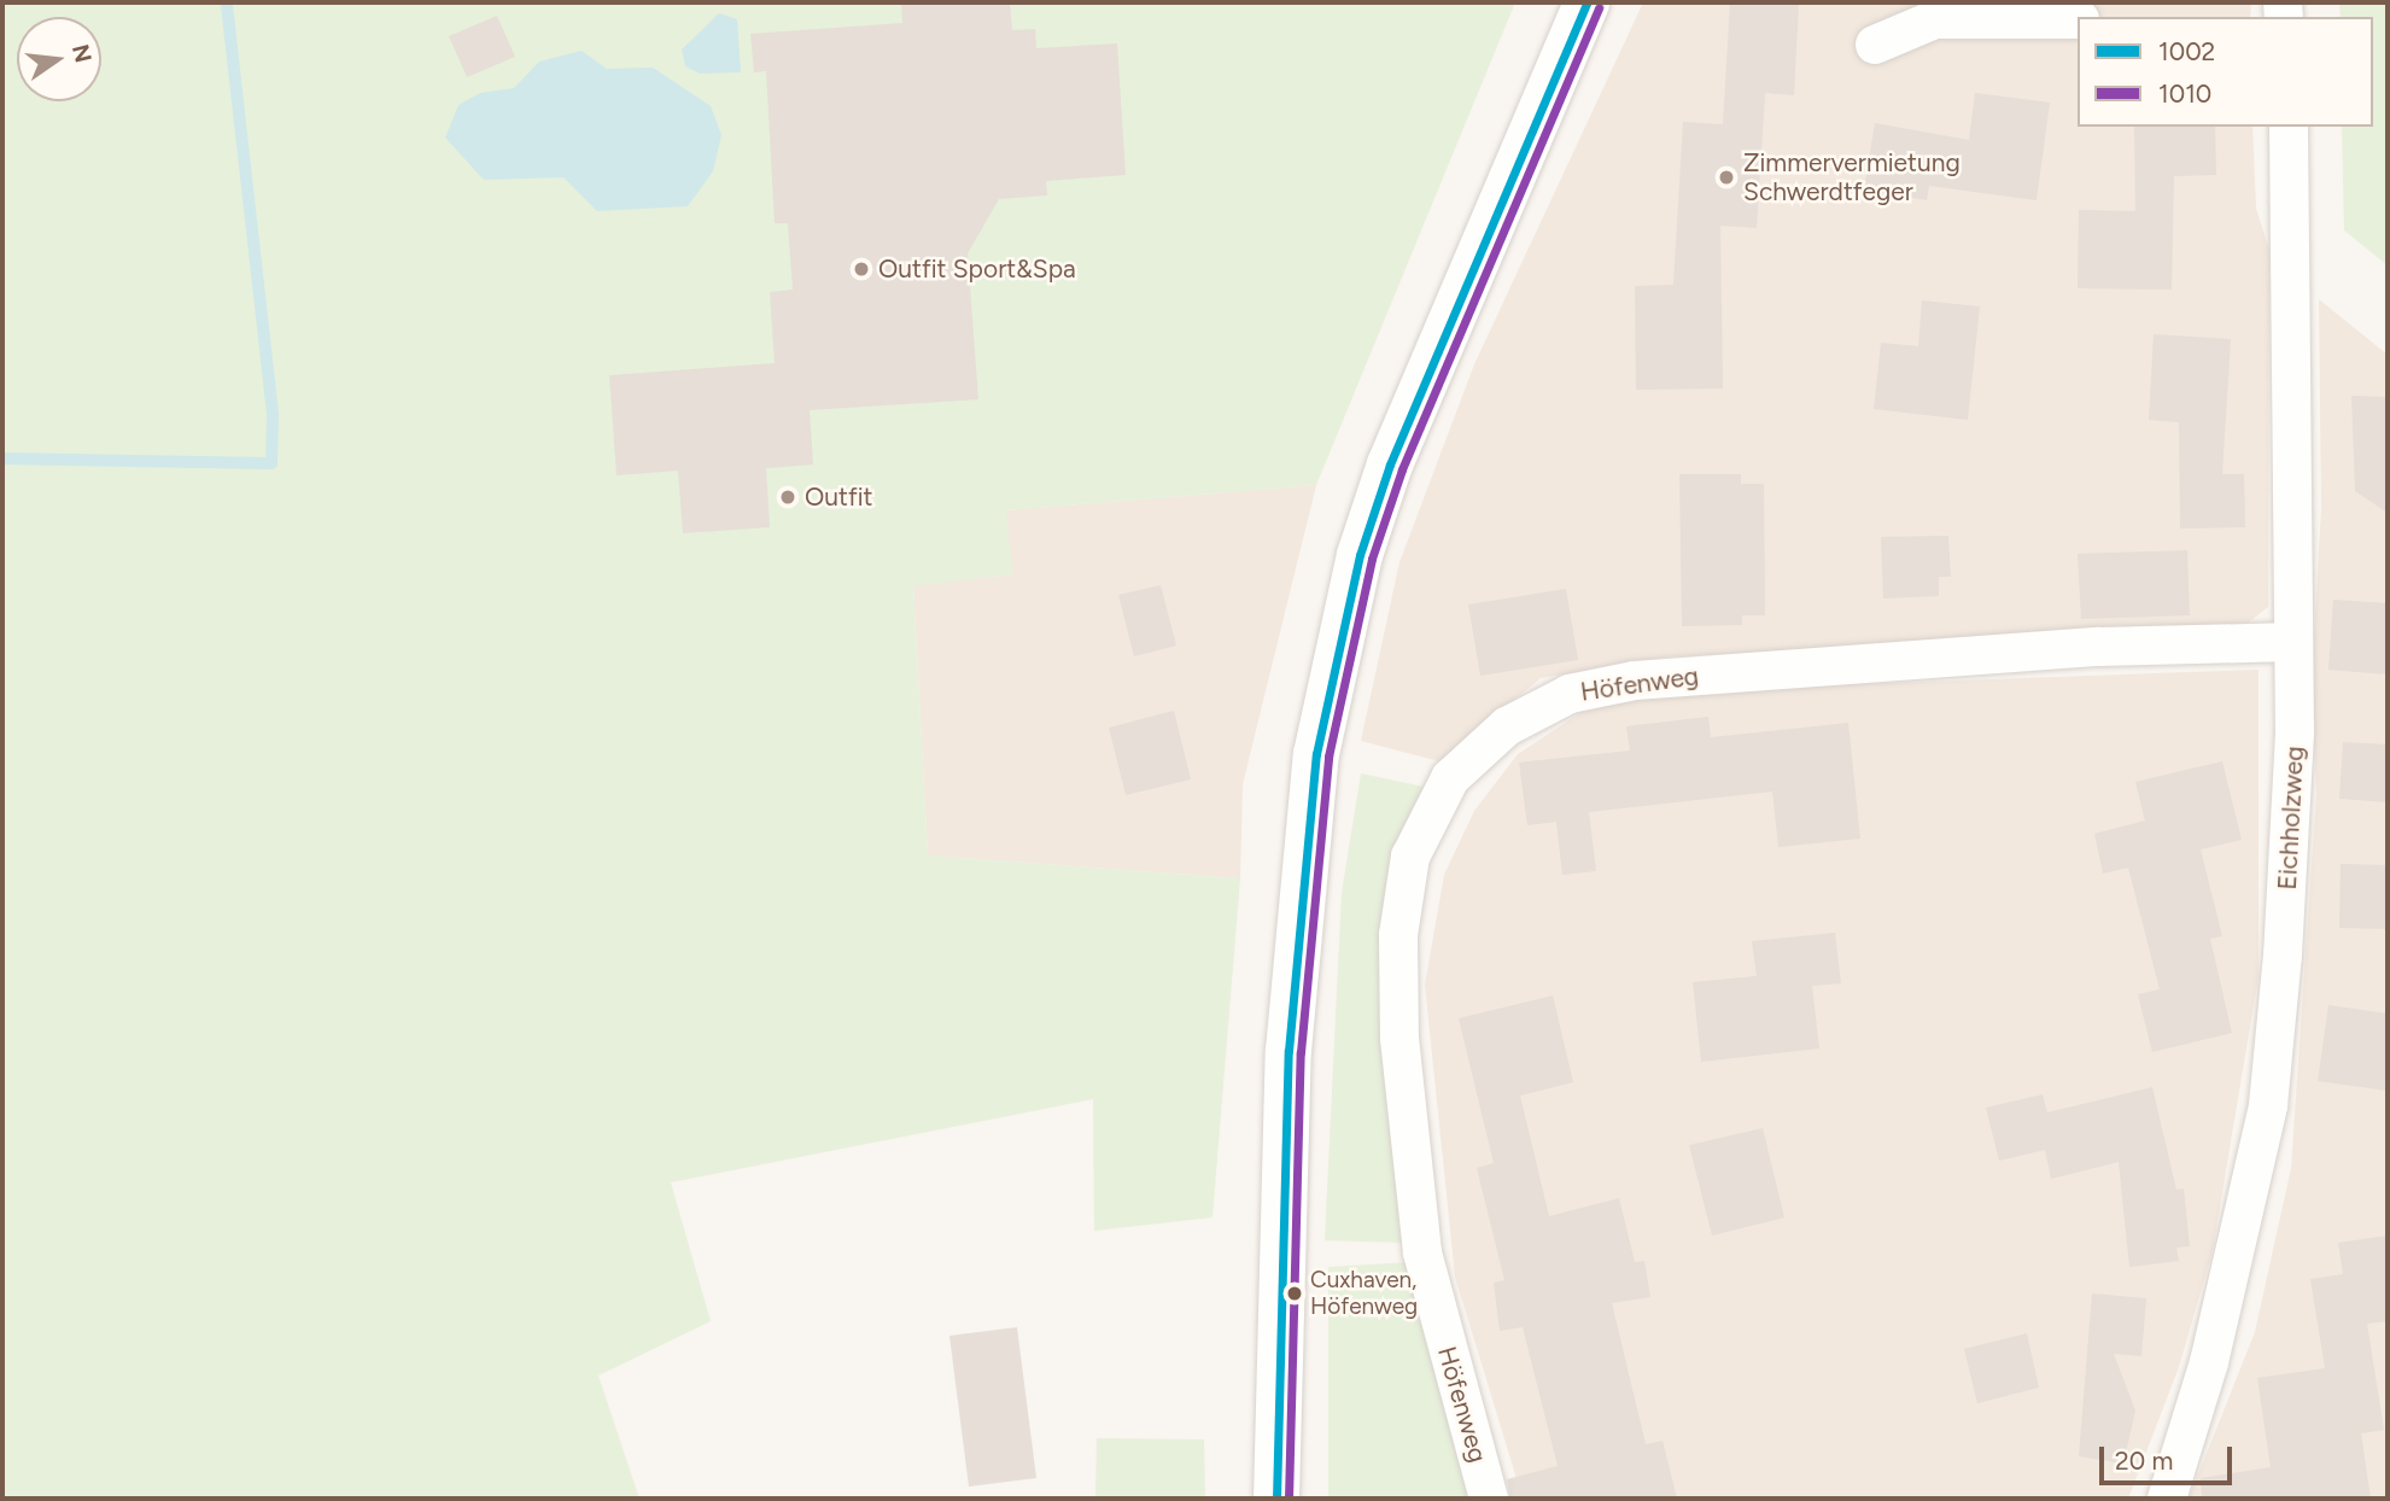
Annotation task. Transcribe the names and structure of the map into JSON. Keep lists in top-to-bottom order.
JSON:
{
  "streets": {
    "street": ["Höfenweg", "Eichholzweg"]
  },
  "crossings": [
    ["Höfenweg", "Eichholzweg"]
  ],
  "places": [
    "Zimmervermietung Schwerdtfeger",
    "Outfit Sport&Spa",
    "Outfit",
    "Cuxhaven, Höfenweg"
  ],
  "lines": ["transit line 1002", "transit line 1010"],
  "legend": ["1002", "1010"],
  "scale_bar": "20 m",
  "north": "right"
}
